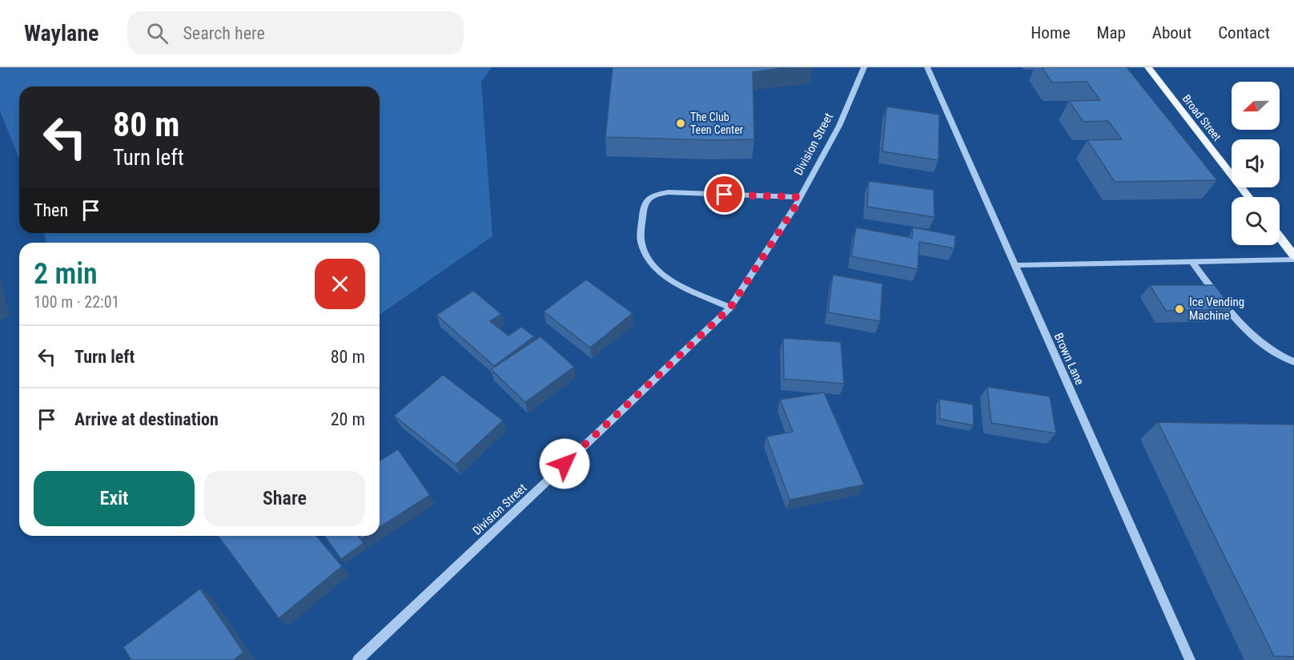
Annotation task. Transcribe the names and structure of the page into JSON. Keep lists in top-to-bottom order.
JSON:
{
  "streets": {
    "main road": ["Broad Street"],
    "street": ["Division Street", "Brown Lane"]
  },
  "places": ["The Club Teen Center", "Ice Vending Machine"],
  "north": "left",
  "page": {
    "header": "Waylane",
    "search": "Search here",
    "nav": [
      "Home",
      "Map",
      "About",
      "Contact"
    ],
    "turn": ["80 m", "Turn left"],
    "then": "Then",
    "heading": ["2 min", "100 m · 22:01"],
    "list": [
      {
        "name": "Turn left",
        "value": "80 m"
      },
      {
        "name": "Arrive at destination",
        "value": "20 m"
      }
    ],
    "buttons": ["Exit", "Share"]
  }
}
